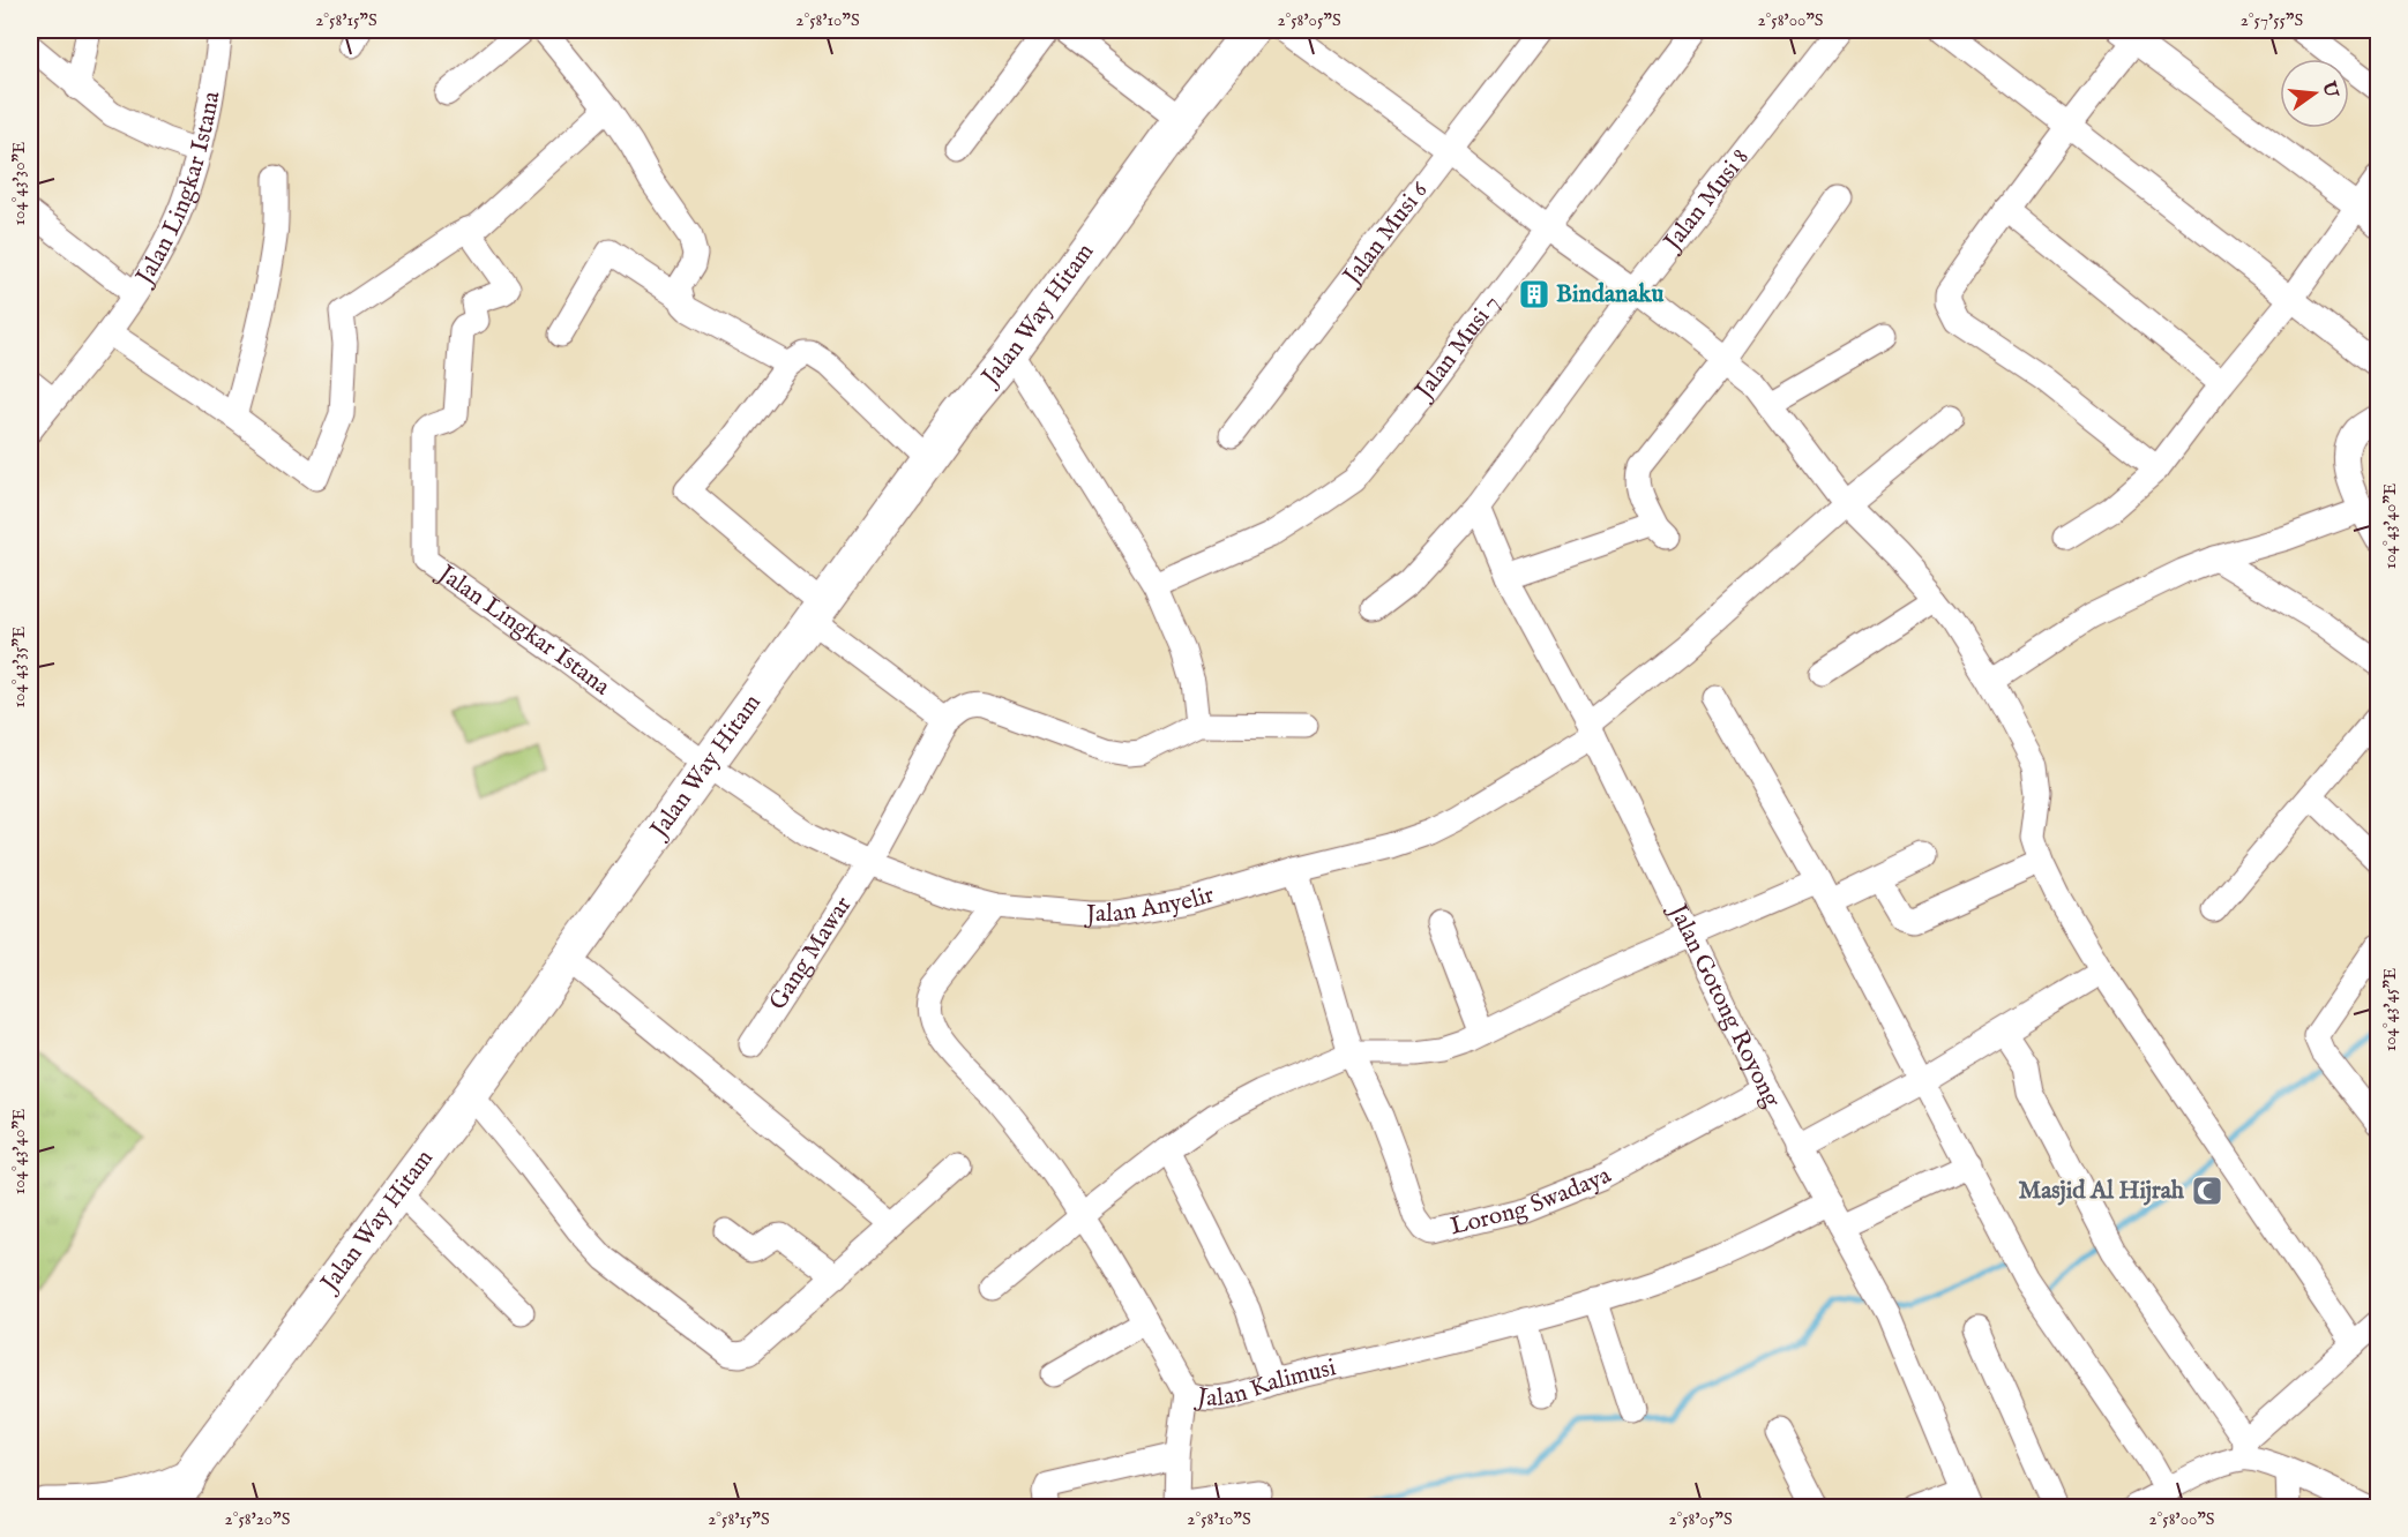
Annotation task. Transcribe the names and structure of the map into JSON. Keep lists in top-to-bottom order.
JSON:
{
  "streets": {
    "street": [
      "Jalan Lingkar Istana",
      "Jalan Musi 8",
      "Jalan Musi 6",
      "Jalan Way Hitam",
      "Jalan Musi 7",
      "Jalan Anyelir",
      "Gang Mawar",
      "Jalan Gotong Royong",
      "Lorong Swadaya",
      "Jalan Kalimusi"
    ]
  },
  "crossings": [
    ["Jalan Lingkar Istana", "Jalan Way Hitam"],
    ["Jalan Lingkar Istana", "Jalan Anyelir"],
    ["Jalan Musi 8", "Jalan Gotong Royong"],
    ["Jalan Way Hitam", "Jalan Anyelir"],
    ["Jalan Anyelir", "Gang Mawar"],
    ["Jalan Anyelir", "Jalan Gotong Royong"],
    ["Jalan Anyelir", "Jalan Kalimusi"],
    ["Jalan Gotong Royong", "Lorong Swadaya"],
    ["Jalan Gotong Royong", "Jalan Kalimusi"]
  ],
  "places": {
    "building": ["Bindanaku"],
    "mosque": ["Masjid Al Hijrah"]
  },
  "north": "right",
  "coordinates": [
    "2°58'15\"S",
    "2°58'10\"S",
    "2°58'05\"S",
    "2°58'00\"S",
    "2°57'55\"S",
    "104°43'30\"E",
    "104°43'40\"E",
    "104°43'35\"E",
    "104°43'45\"E",
    "2°58'20\"S"
  ]
}
